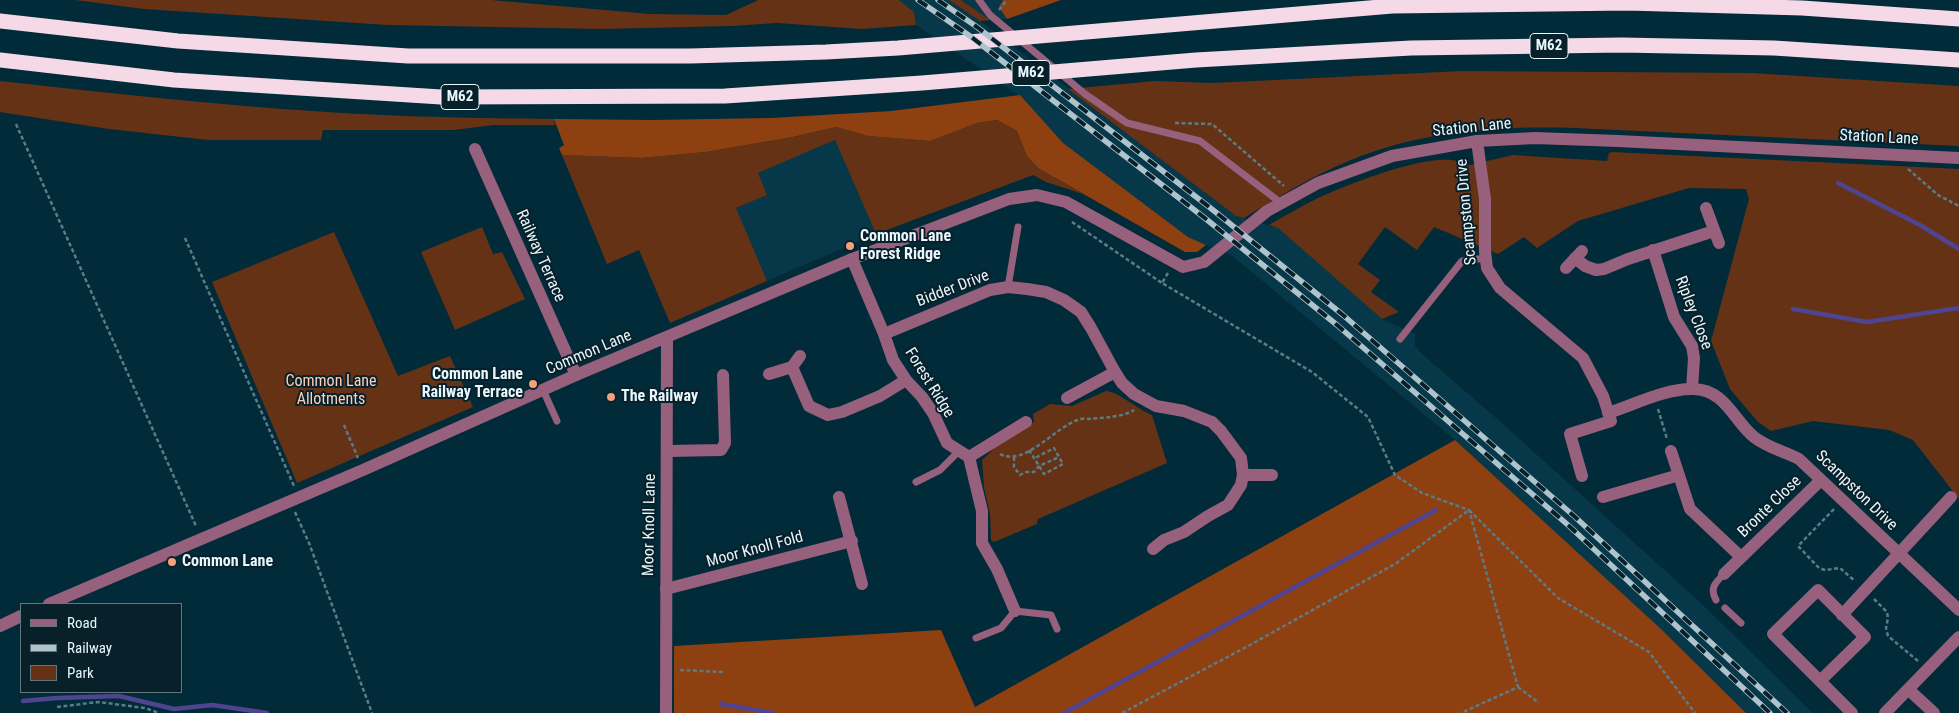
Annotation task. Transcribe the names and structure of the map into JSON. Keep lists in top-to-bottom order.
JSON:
{
  "streets": {
    "highway": ["M62"],
    "street": [
      "Station Lane",
      "Scampston Drive",
      "Railway Terrace",
      "Bidder Drive",
      "Ripley Close",
      "Common Lane",
      "Forest Ridge",
      "Bronte Close",
      "Moor Knoll Lane",
      "Moor Knoll Fold"
    ]
  },
  "crossings": [
    ["Station Lane", "Scampston Drive"],
    ["Station Lane", "Common Lane"],
    ["Scampston Drive", "Ripley Close"],
    ["Scampston Drive", "Bronte Close"],
    ["Railway Terrace", "Common Lane"],
    ["Bidder Drive", "Forest Ridge"],
    ["Common Lane", "Forest Ridge"],
    ["Common Lane", "Moor Knoll Lane"],
    ["Moor Knoll Lane", "Moor Knoll Fold"]
  ],
  "parks": ["Common Lane Allotments"],
  "places": [
    "Common Lane Forest Ridge",
    "Common Lane Railway Terrace",
    "The Railway",
    "Common Lane"
  ],
  "legend": ["Road", "Railway", "Park"]
}
